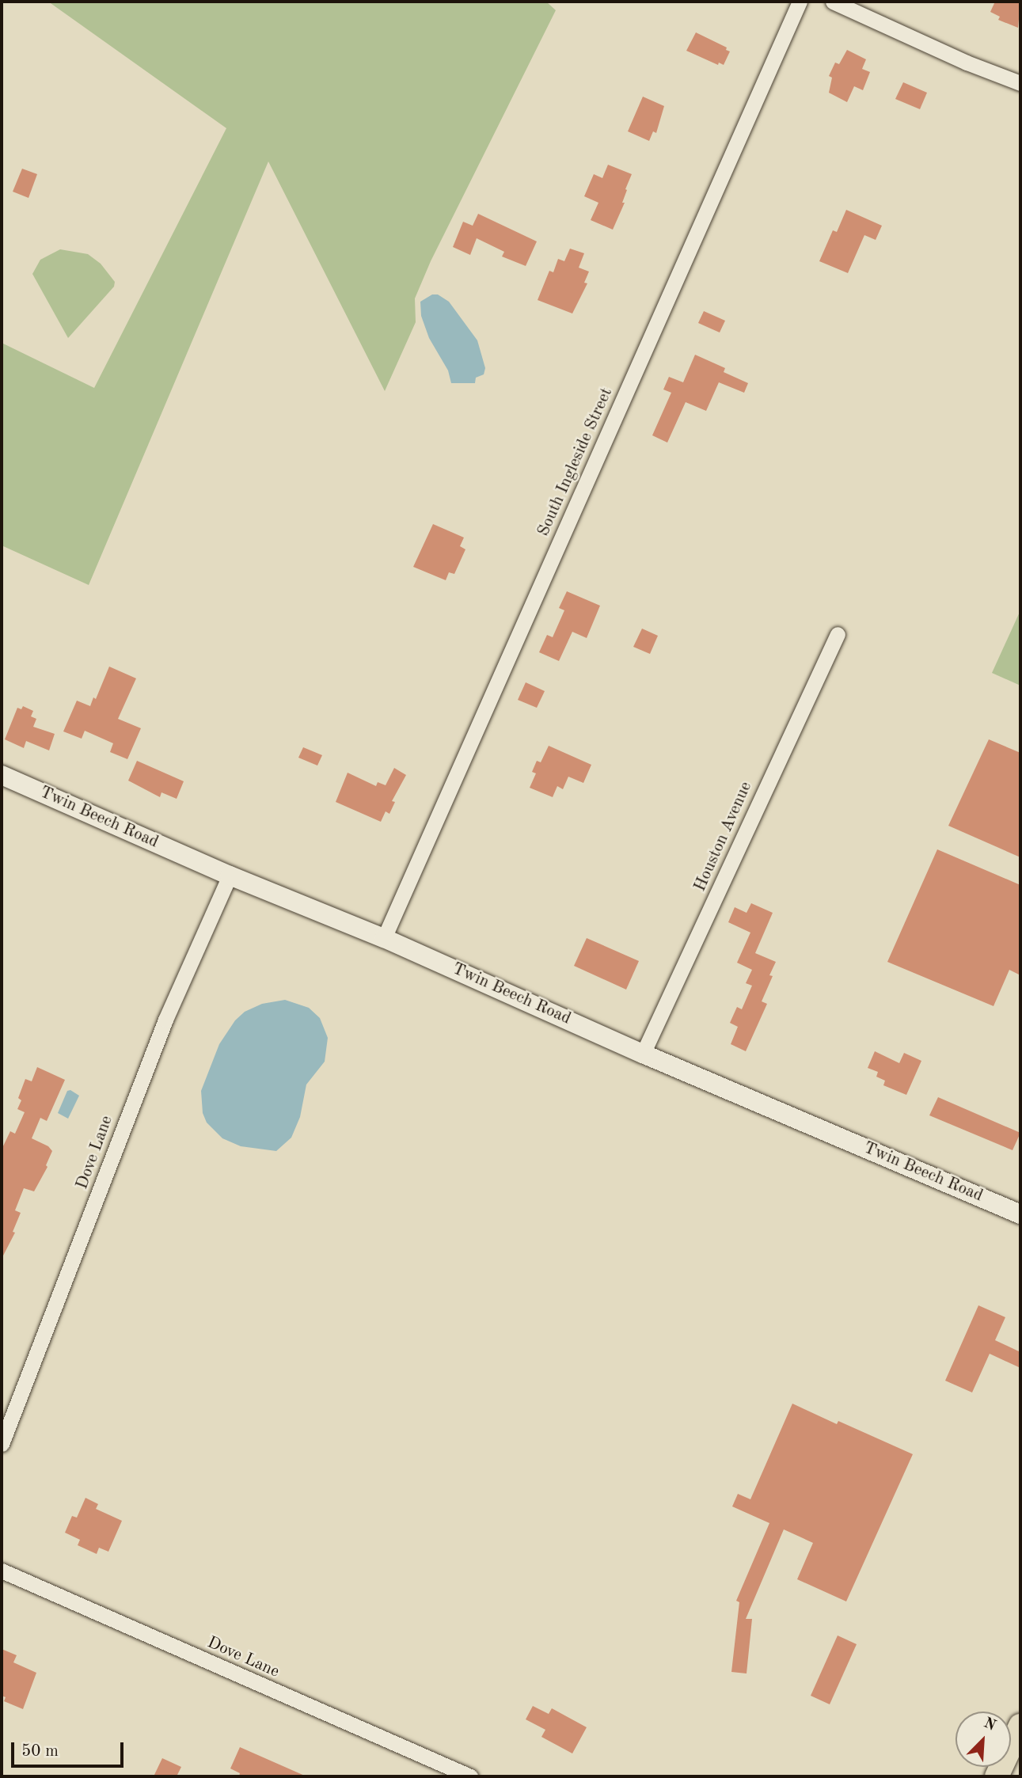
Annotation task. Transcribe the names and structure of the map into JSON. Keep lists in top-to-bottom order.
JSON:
{
  "streets": {
    "street": [
      "South Ingleside Street",
      "Twin Beech Road",
      "Houston Avenue",
      "Dove Lane"
    ]
  },
  "crossings": [
    ["South Ingleside Street", "Twin Beech Road"],
    ["Twin Beech Road", "Houston Avenue"],
    ["Twin Beech Road", "Dove Lane"]
  ],
  "scale_bar": "50 m",
  "north": "top right"
}
